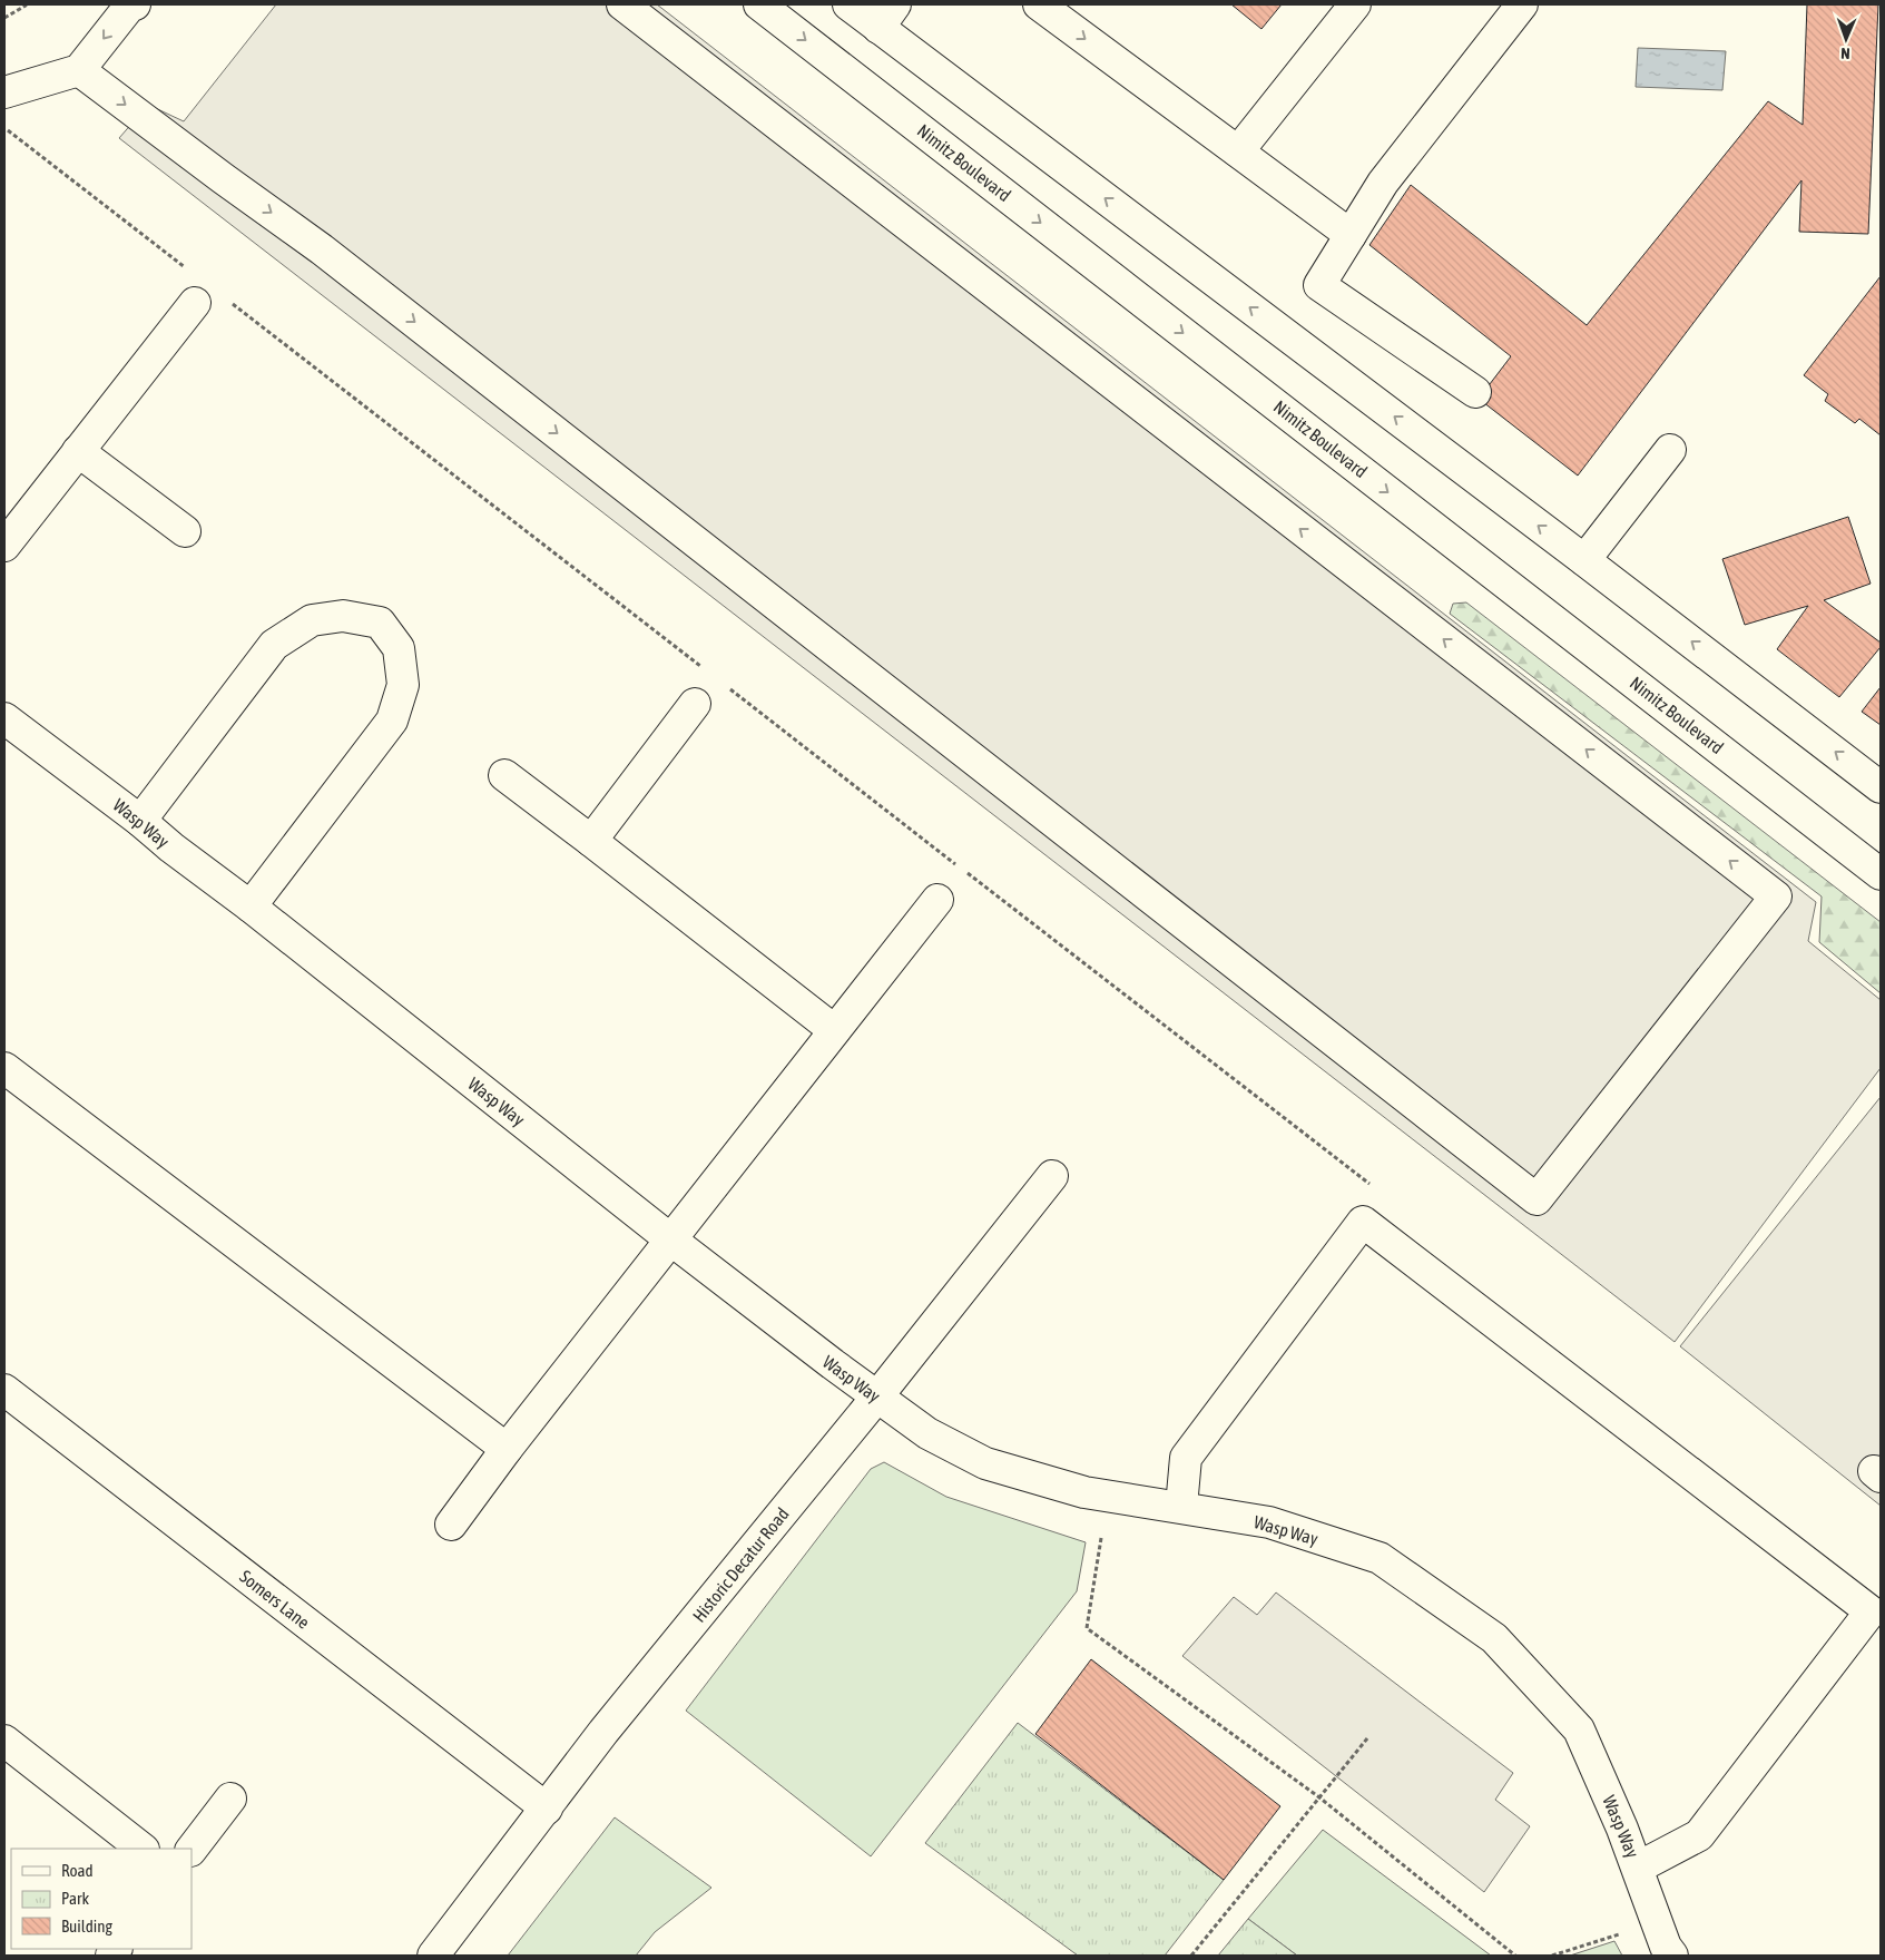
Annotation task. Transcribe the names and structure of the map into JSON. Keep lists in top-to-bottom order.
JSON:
{
  "streets": {
    "street": [
      "Nimitz Boulevard",
      "Wasp Way",
      "Historic Decatur Road",
      "Somers Lane"
    ]
  },
  "crossings": [
    ["Wasp Way", "Historic Decatur Road"],
    ["Historic Decatur Road", "Somers Lane"]
  ],
  "legend": ["Road", "Park", "Building"],
  "north": "bottom"
}
